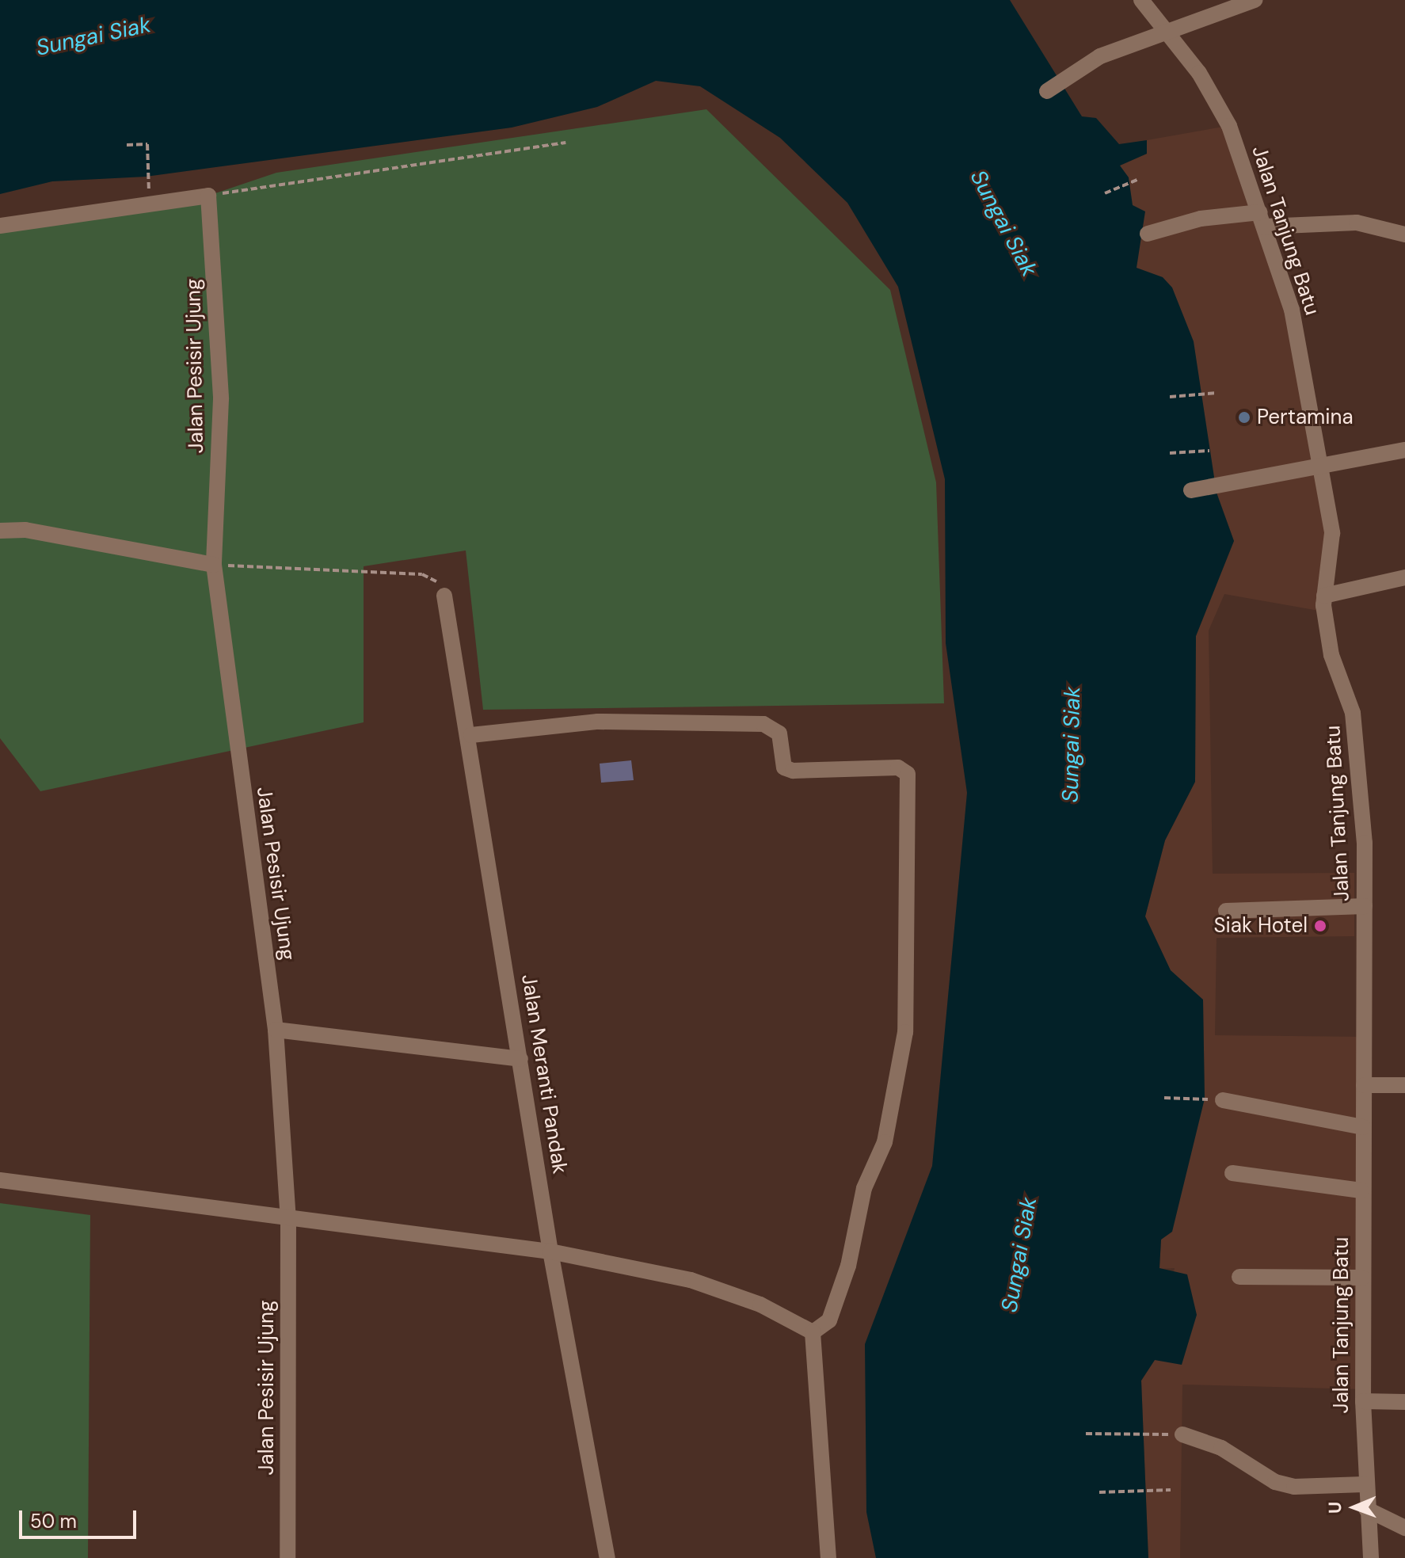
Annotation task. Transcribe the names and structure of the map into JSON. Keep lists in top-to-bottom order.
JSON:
{
  "streets": {
    "street": ["Jalan Tanjung Batu", "Jalan Pesisir Ujung", "Jalan Meranti Pandak"]
  },
  "water": ["Sungai Siak"],
  "places": ["Pertamina", "Siak Hotel"],
  "scale_bar": "50 m",
  "north": "left"
}
